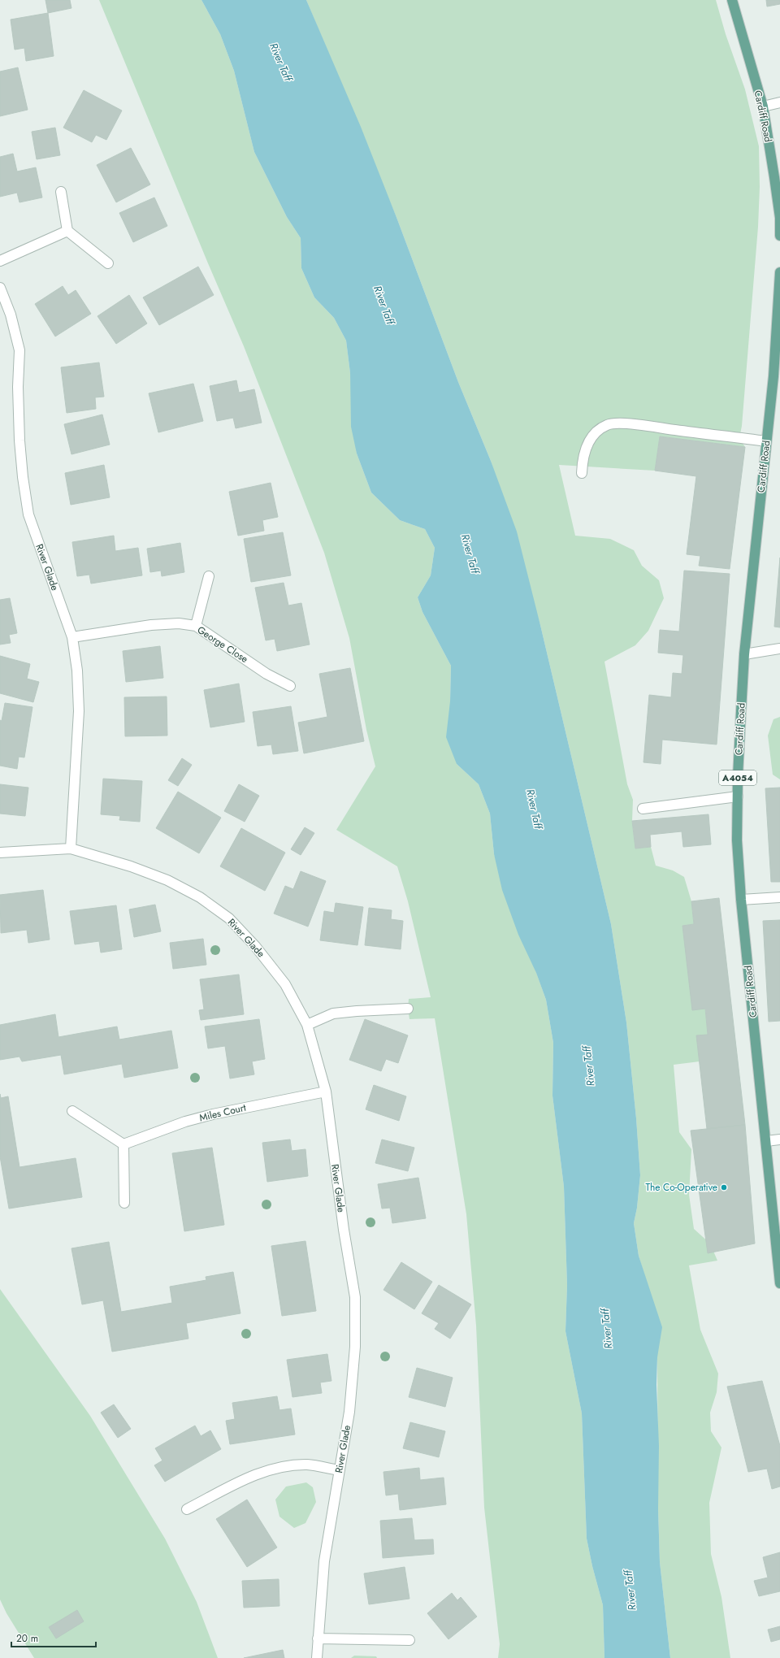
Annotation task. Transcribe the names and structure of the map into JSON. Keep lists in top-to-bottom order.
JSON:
{
  "streets": {
    "main road": ["Cardiff Road", "A4054"],
    "street": ["River Glade", "George Close", "Miles Court"]
  },
  "crossings": [
    ["River Glade", "George Close"],
    ["River Glade", "Miles Court"]
  ],
  "water": ["River Taff"],
  "places": ["The Co-Operative"],
  "scale_bar": "20 m"
}
